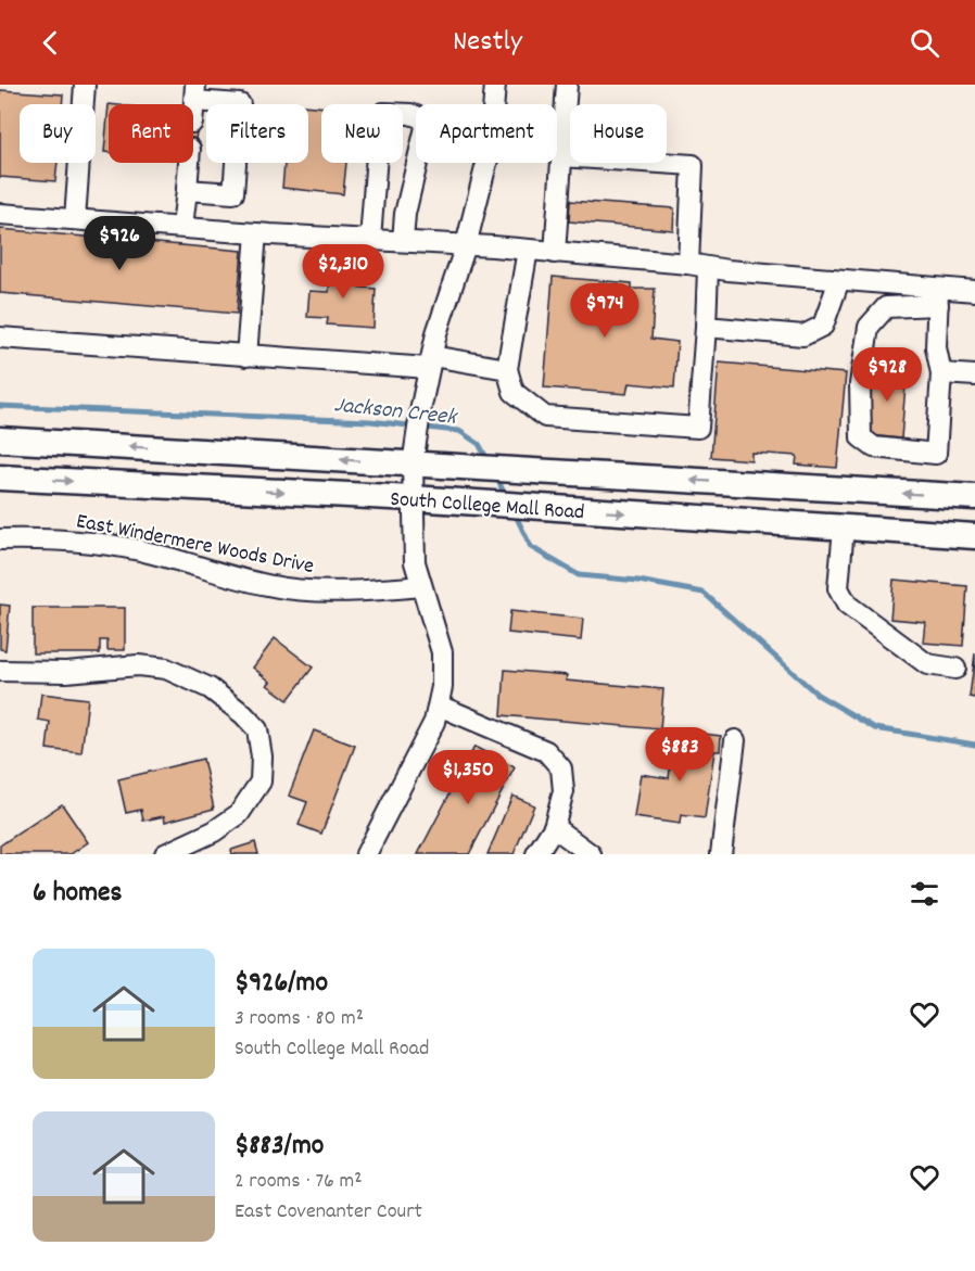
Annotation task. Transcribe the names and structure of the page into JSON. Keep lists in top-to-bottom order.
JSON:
{
  "streets": {
    "main road": ["South College Mall Road"],
    "street": ["East Windermere Woods Drive"]
  },
  "water": ["Jackson Creek"],
  "page": {
    "header": "Nestly",
    "chip": [
      "Buy",
      "Rent",
      "Filters",
      "New",
      "Apartment",
      "House"
    ],
    "price": [
      "$926",
      "$2,310",
      "$974",
      "$928",
      "$883",
      "$1,350"
    ],
    "heading": "6 homes",
    "list": [
      {
        "name": "$926/mo",
        "note": "3 rooms · 80 m² · South College Mall Road"
      },
      {
        "name": "$883/mo",
        "note": "2 rooms · 76 m² · East Covenanter Court"
      }
    ]
  }
}
